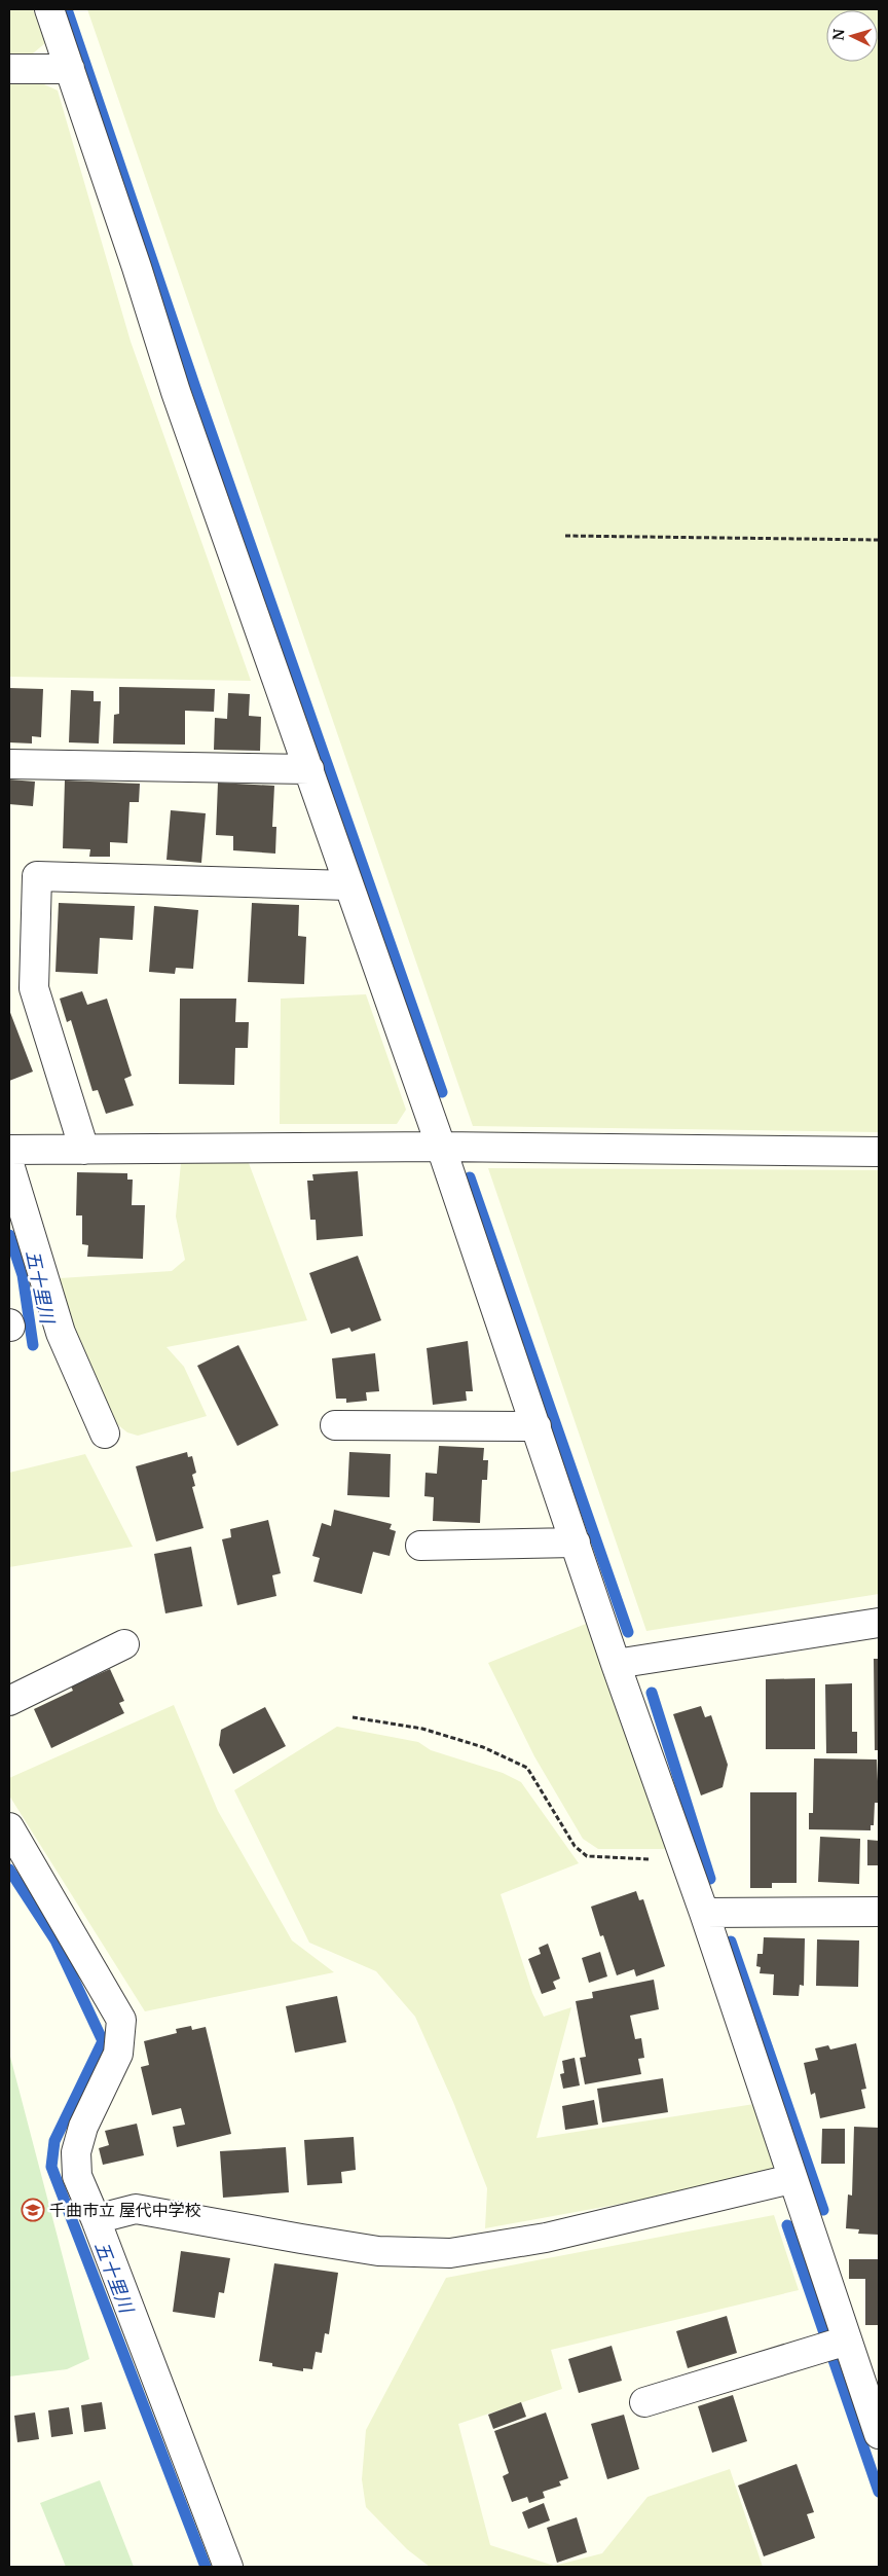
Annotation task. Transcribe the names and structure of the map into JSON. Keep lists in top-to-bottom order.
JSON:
{
  "water": ["五十里川"],
  "places": {
    "school or university": ["千曲市立 屋代中学校"]
  },
  "north": "left"
}
